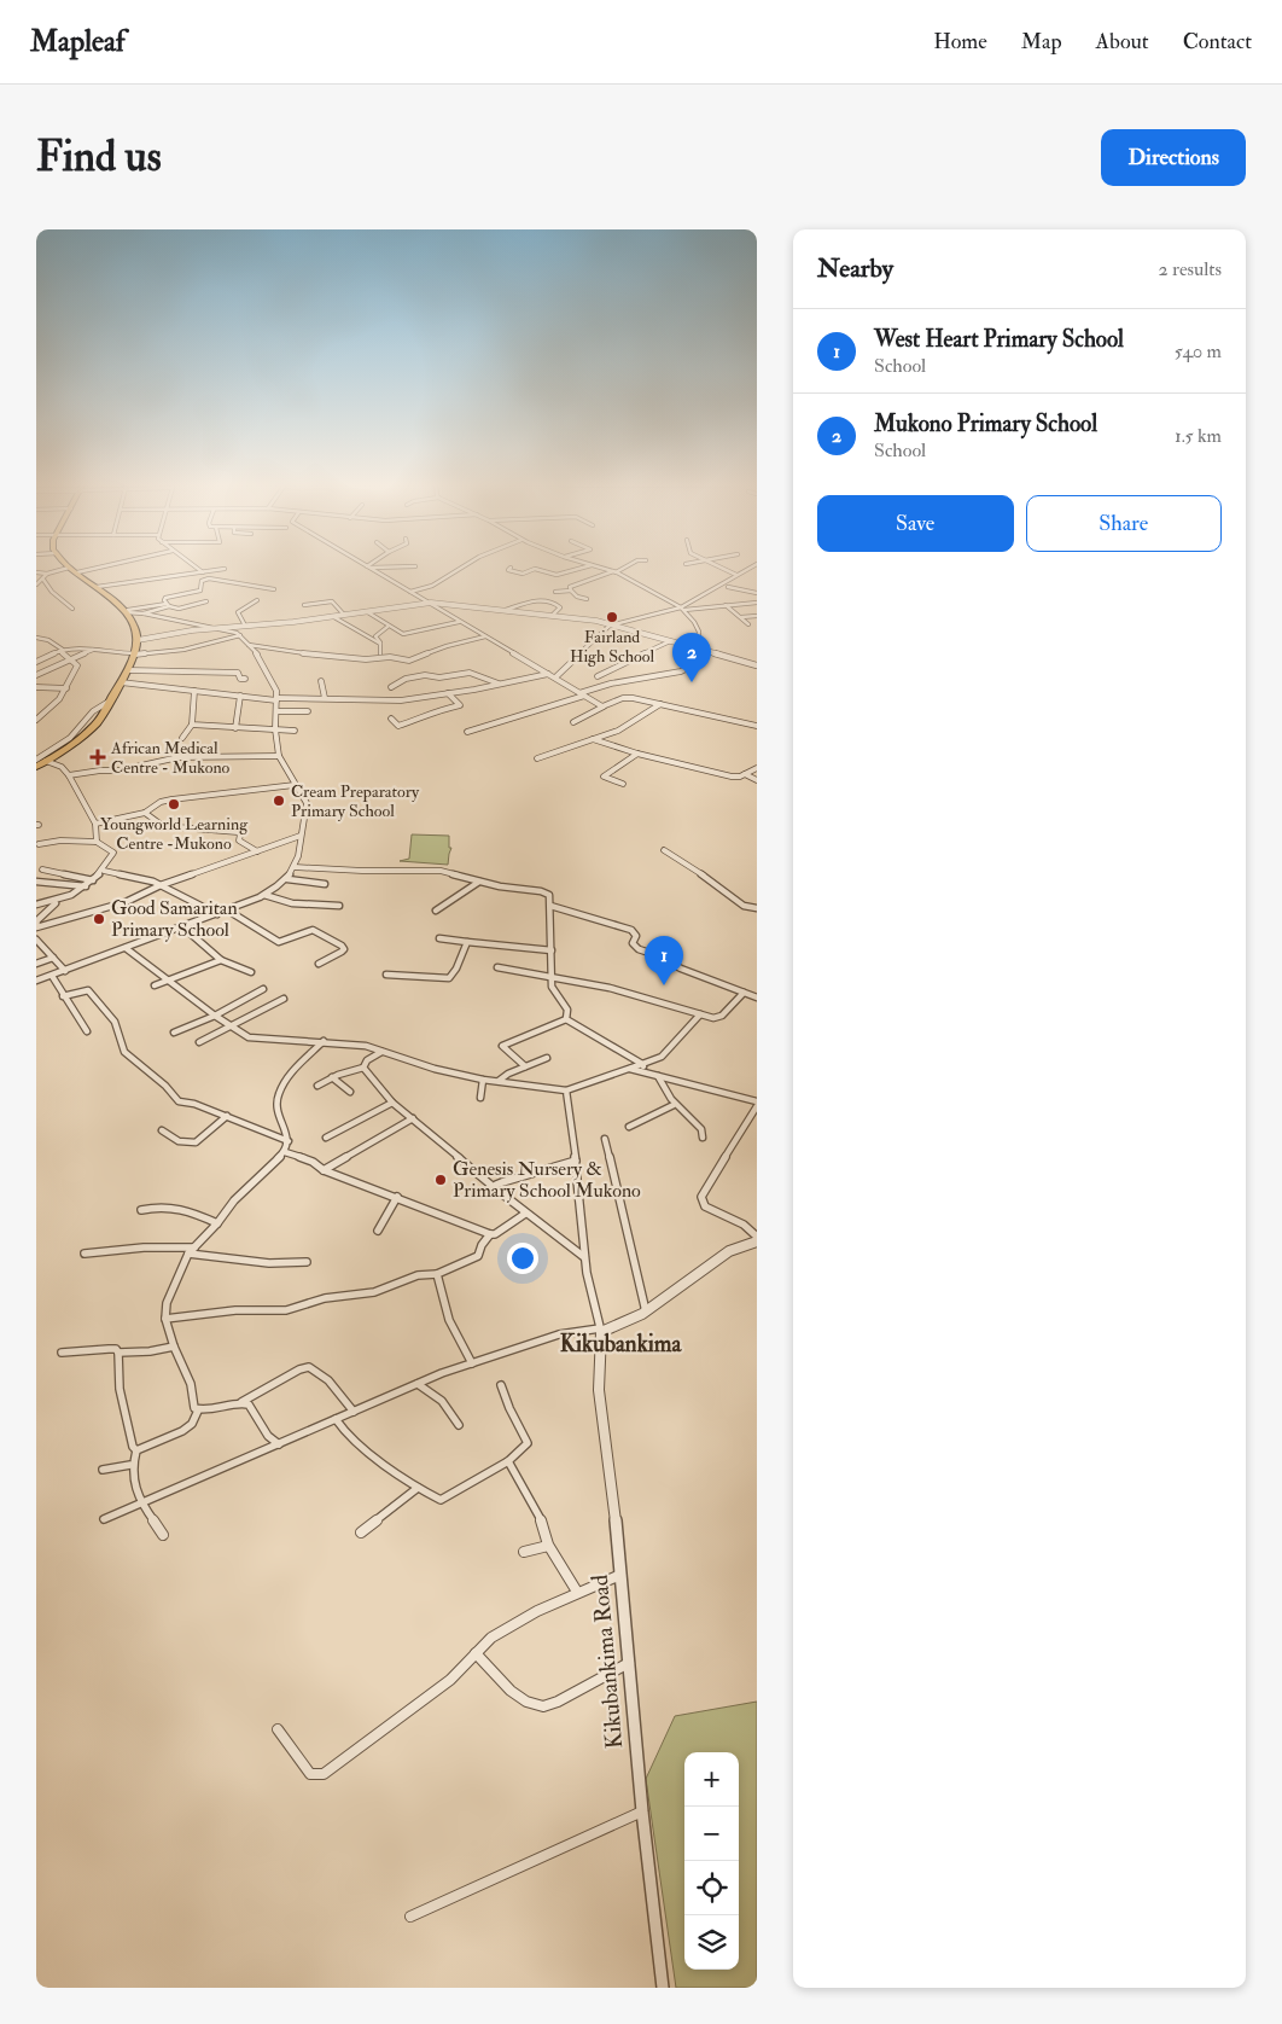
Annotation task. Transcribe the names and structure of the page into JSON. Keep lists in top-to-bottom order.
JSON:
{
  "streets": {
    "street": ["Kikubankima Road"]
  },
  "districts": ["Kikubankima"],
  "places": {
    "other": [
      "Fairland High School",
      "Cream Preparatory Primary School",
      "Youngworld Learning Centre -Mukono",
      "Good Samaritan Primary School",
      "Genesis Nursery & Primary School Mukono"
    ],
    "health": ["African Medical Centre - Mukono"]
  },
  "page": {
    "header": "Mapleaf",
    "nav": [
      "Home",
      "Map",
      "About",
      "Contact"
    ],
    "buttons": [
      "Directions",
      ["Save", "Share"]
    ],
    "title": "Find us",
    "heading": ["Nearby", "2 results"],
    "list": [
      {
        "mark": "1",
        "name": "West Heart Primary School",
        "note": "School",
        "value": "540 m"
      },
      {
        "mark": "2",
        "name": "Mukono Primary School",
        "note": "School",
        "value": "1.5 km"
      }
    ],
    "pins": ["2", "1"],
    "map_buttons": ["+", "−"]
  }
}
